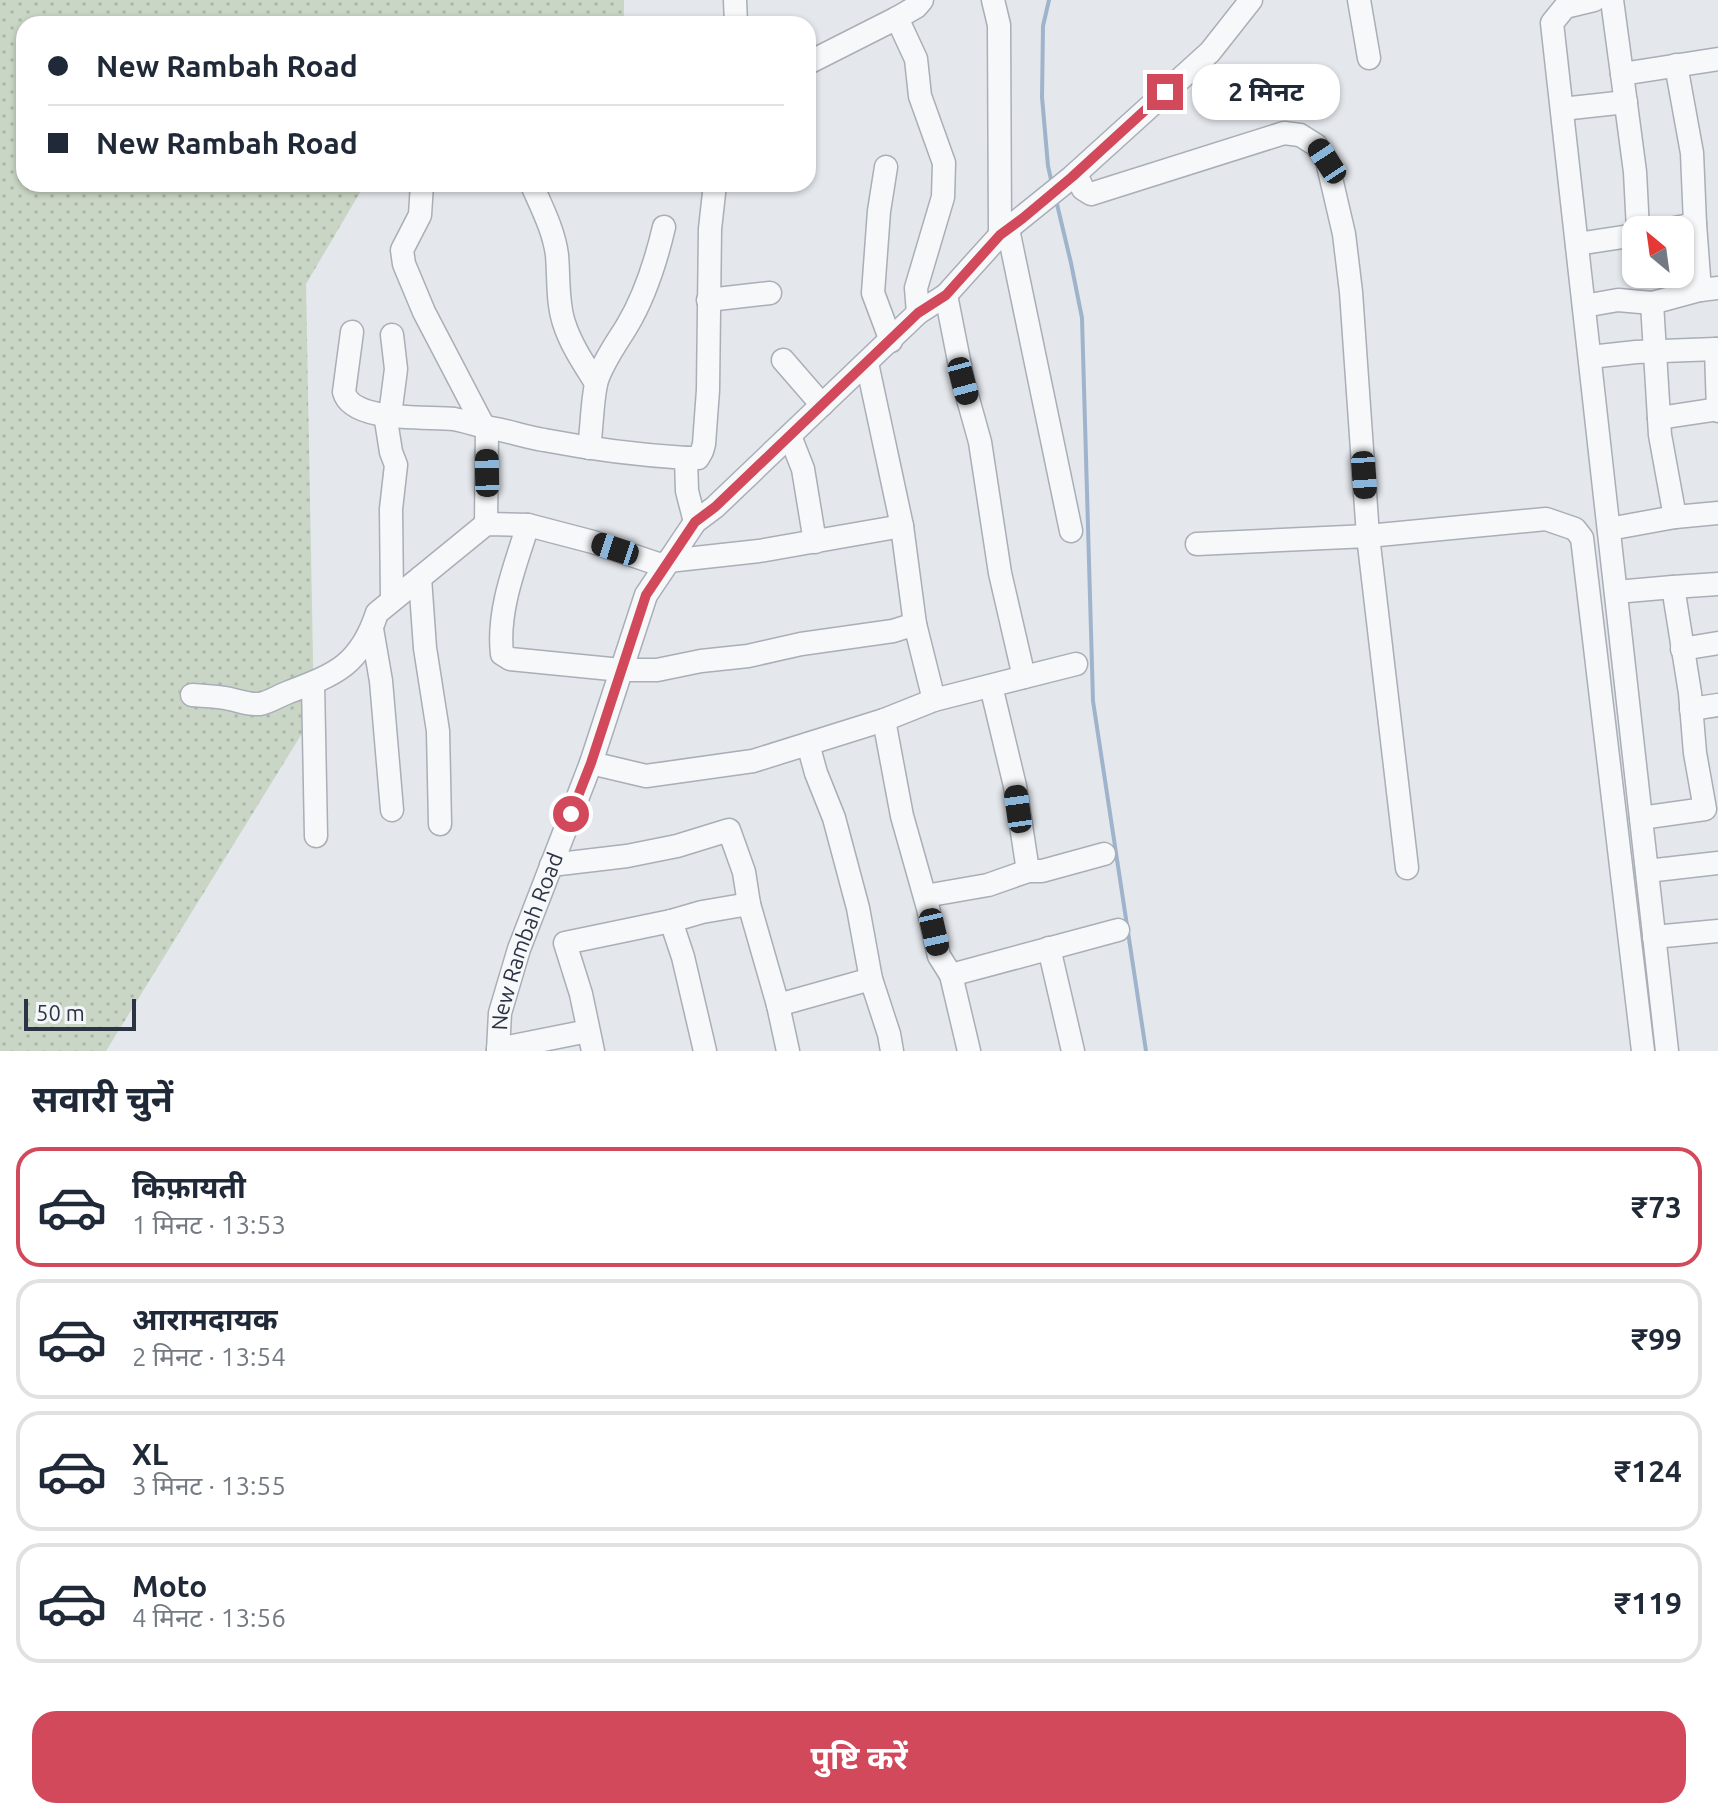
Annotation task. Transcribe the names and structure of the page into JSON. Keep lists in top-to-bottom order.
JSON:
{
  "streets": {
    "street": ["New Rambah Road"]
  },
  "scale_bar": "50 m",
  "north": "top left",
  "page": {
    "banner": ["New Rambah Road", "New Rambah Road"],
    "bubble": "2 मिनट",
    "scale": "50 m",
    "heading": "सवारी चुनें",
    "list": [
      {
        "name": "किफ़ायती",
        "note": "1 मिनट · 13:53",
        "value": "₹73"
      },
      {
        "name": "आरामदायक",
        "note": "2 मिनट · 13:54",
        "value": "₹99"
      },
      {
        "name": "XL",
        "note": "3 मिनट · 13:55",
        "value": "₹124"
      },
      {
        "name": "Moto",
        "note": "4 मिनट · 13:56",
        "value": "₹119"
      }
    ],
    "buttons": "पुष्टि करें"
  }
}
